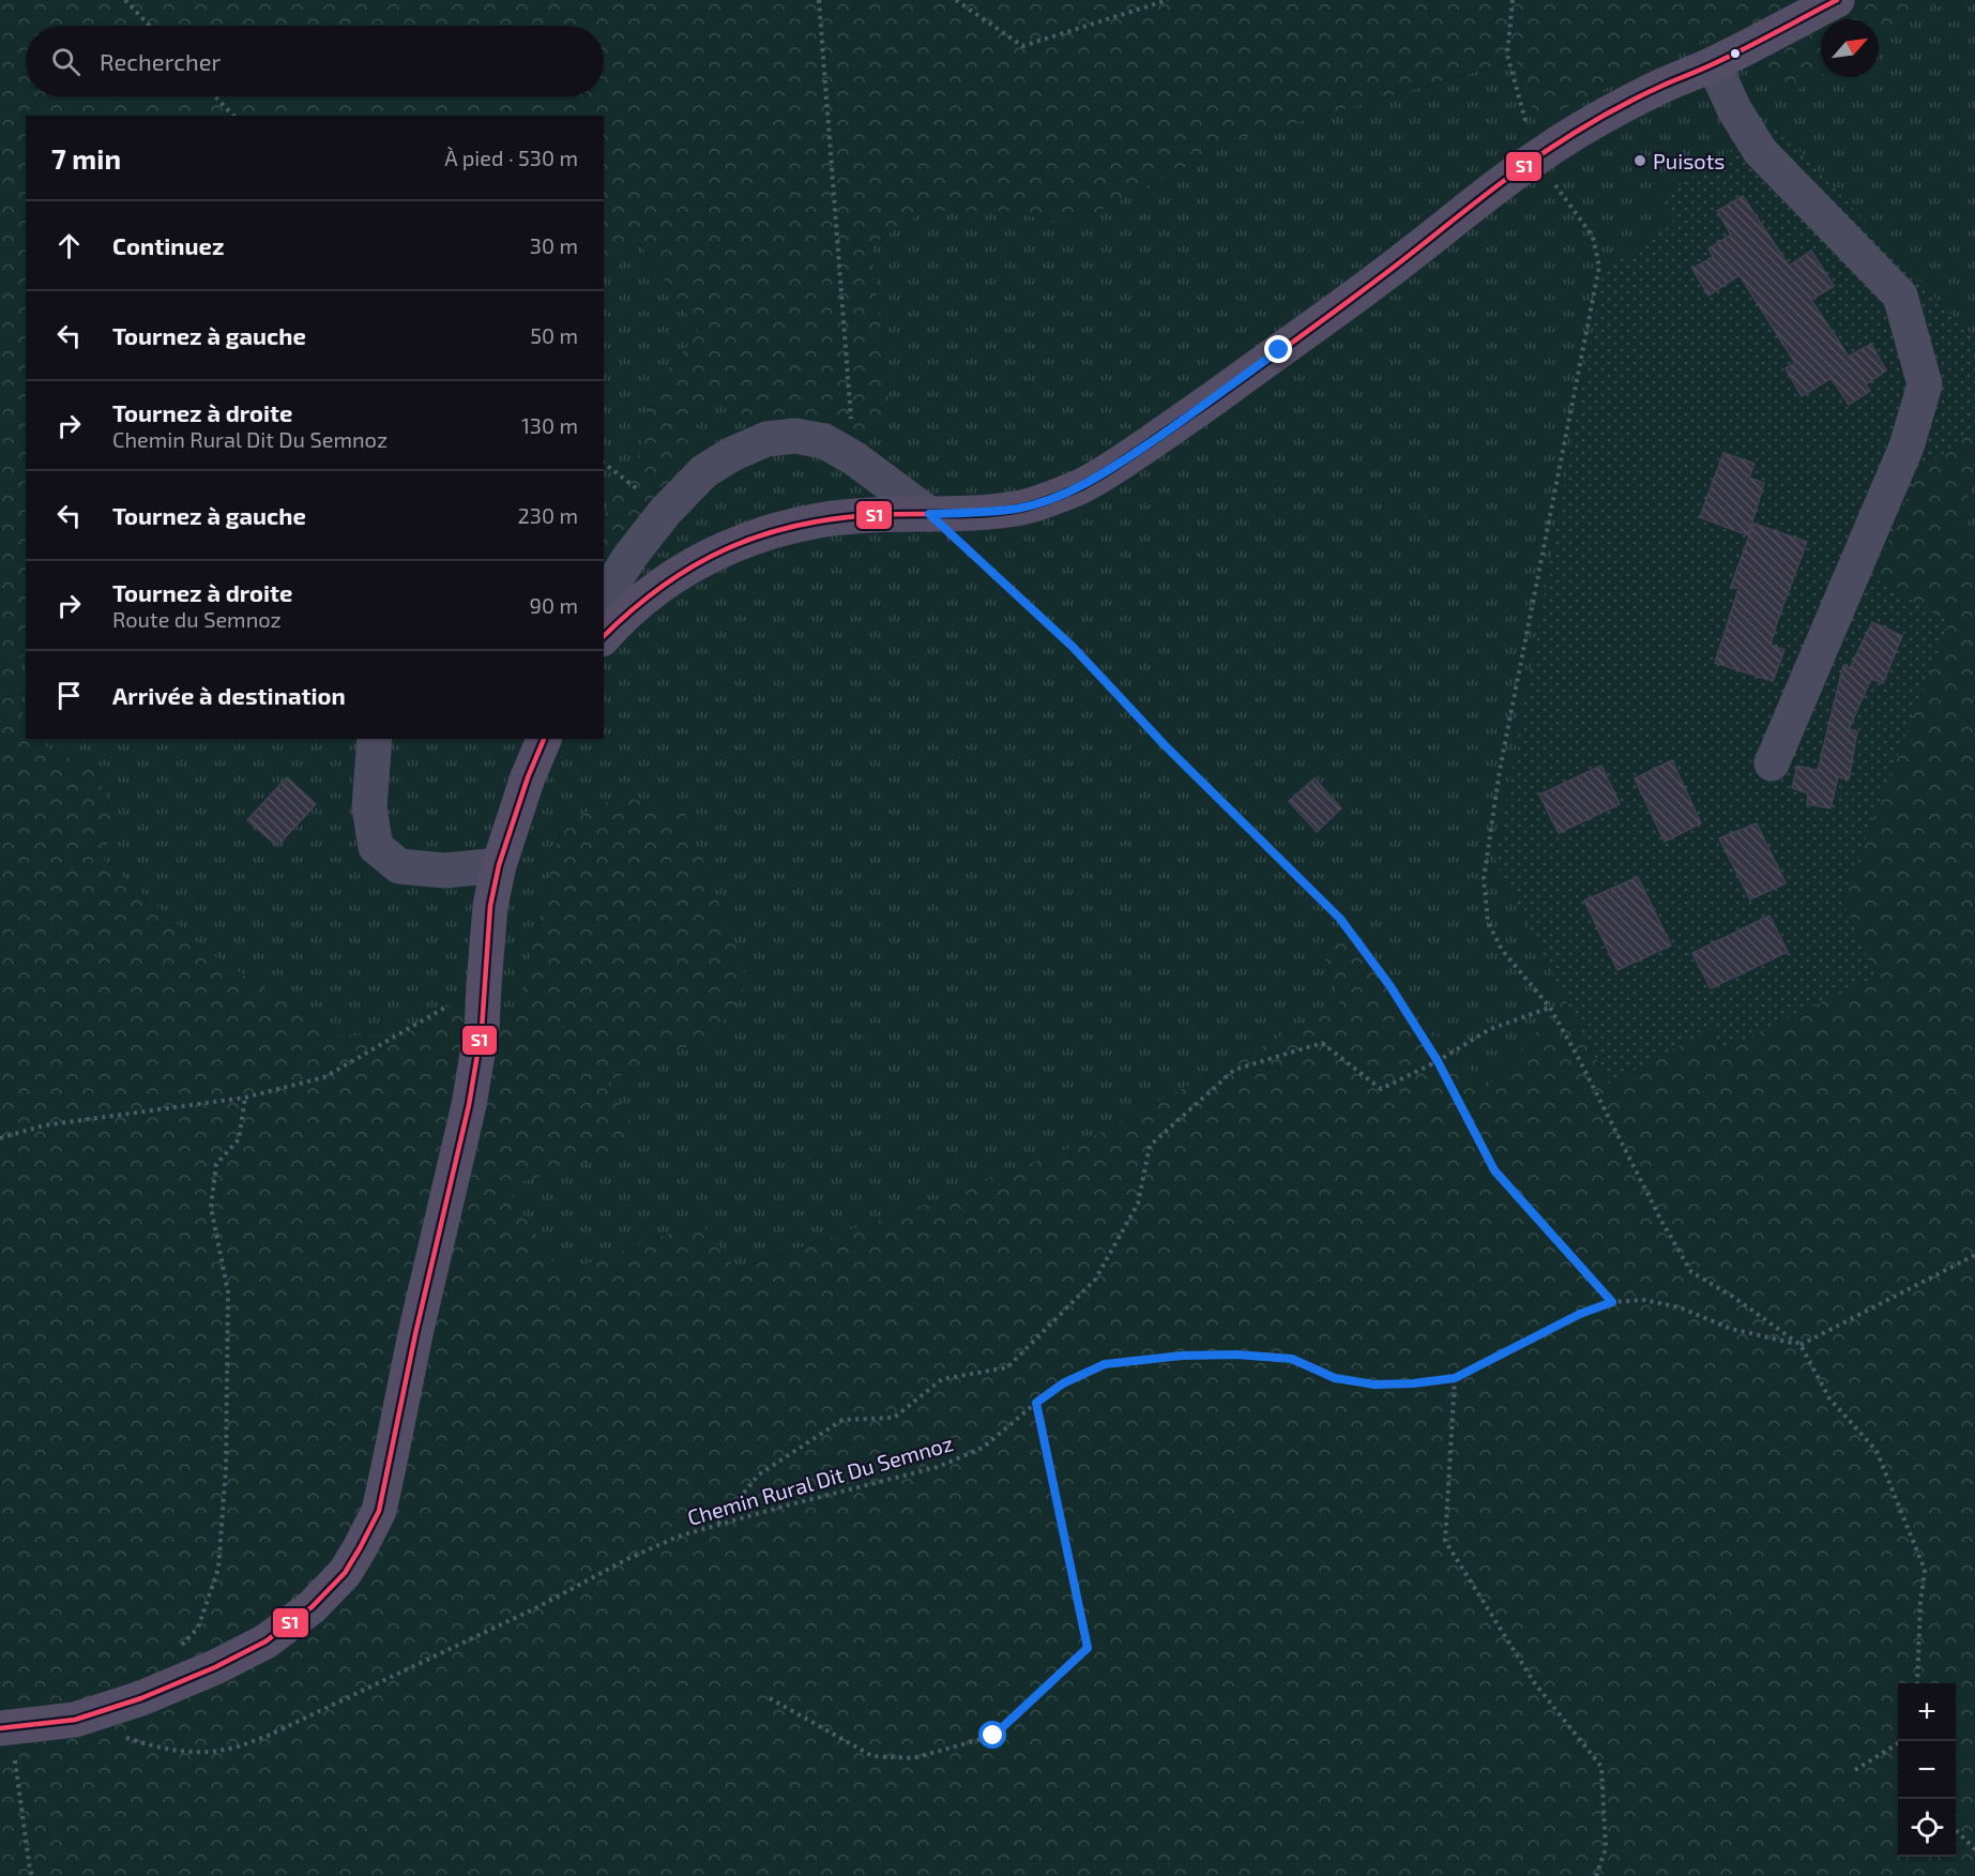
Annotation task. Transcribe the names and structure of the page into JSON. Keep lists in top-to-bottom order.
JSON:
{
  "streets": {
    "path": ["Chemin Rural Dit Du Semnoz"]
  },
  "places": ["Puisots"],
  "lines": ["transit line S1"],
  "north": "top right",
  "page": {
    "search": "Rechercher",
    "heading": ["7 min", "À pied · 530 m"],
    "list": [
      ["Continuez", "30 m"],
      ["Tournez à gauche", "50 m"],
      ["Tournez à droite", "Chemin Rural Dit Du Semnoz", "130 m"],
      ["Tournez à gauche", "230 m"],
      ["Tournez à droite", "Route du Semnoz", "90 m"],
      "Arrivée à destination"
    ],
    "map_buttons": ["+", "−"]
  }
}
